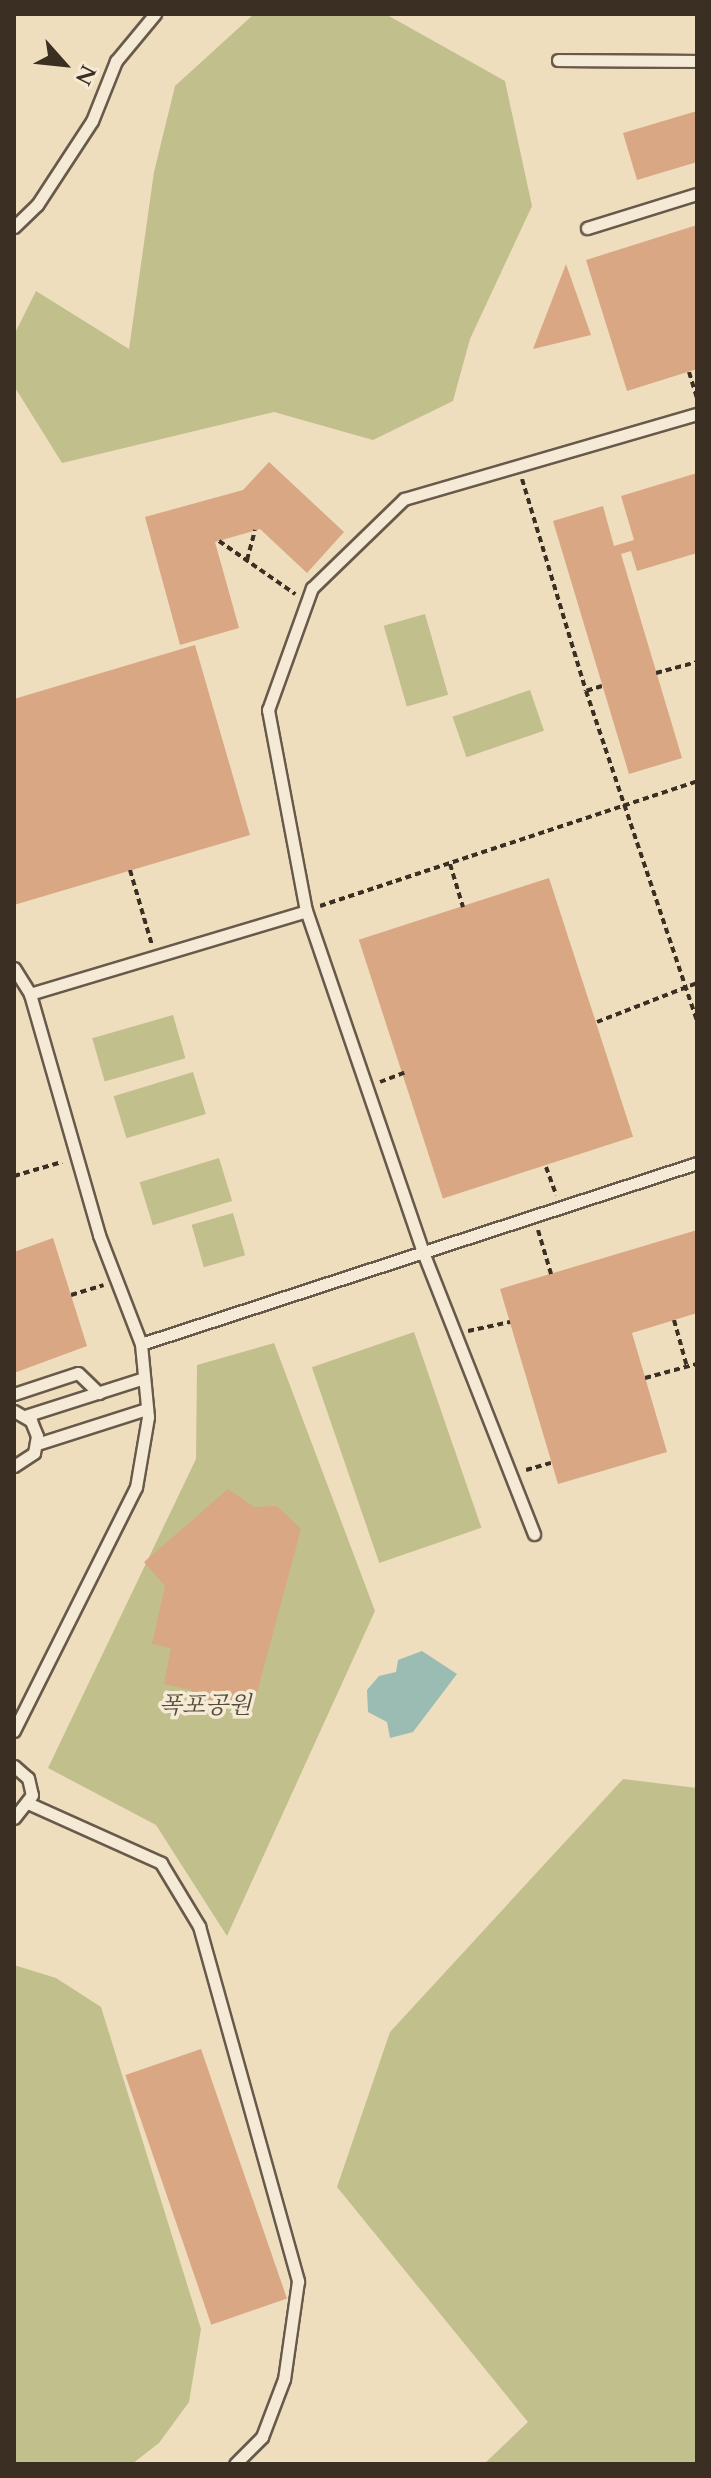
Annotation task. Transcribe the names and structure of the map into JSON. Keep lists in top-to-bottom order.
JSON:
{
  "parks": ["폭포공원"],
  "north": "bottom right"
}
